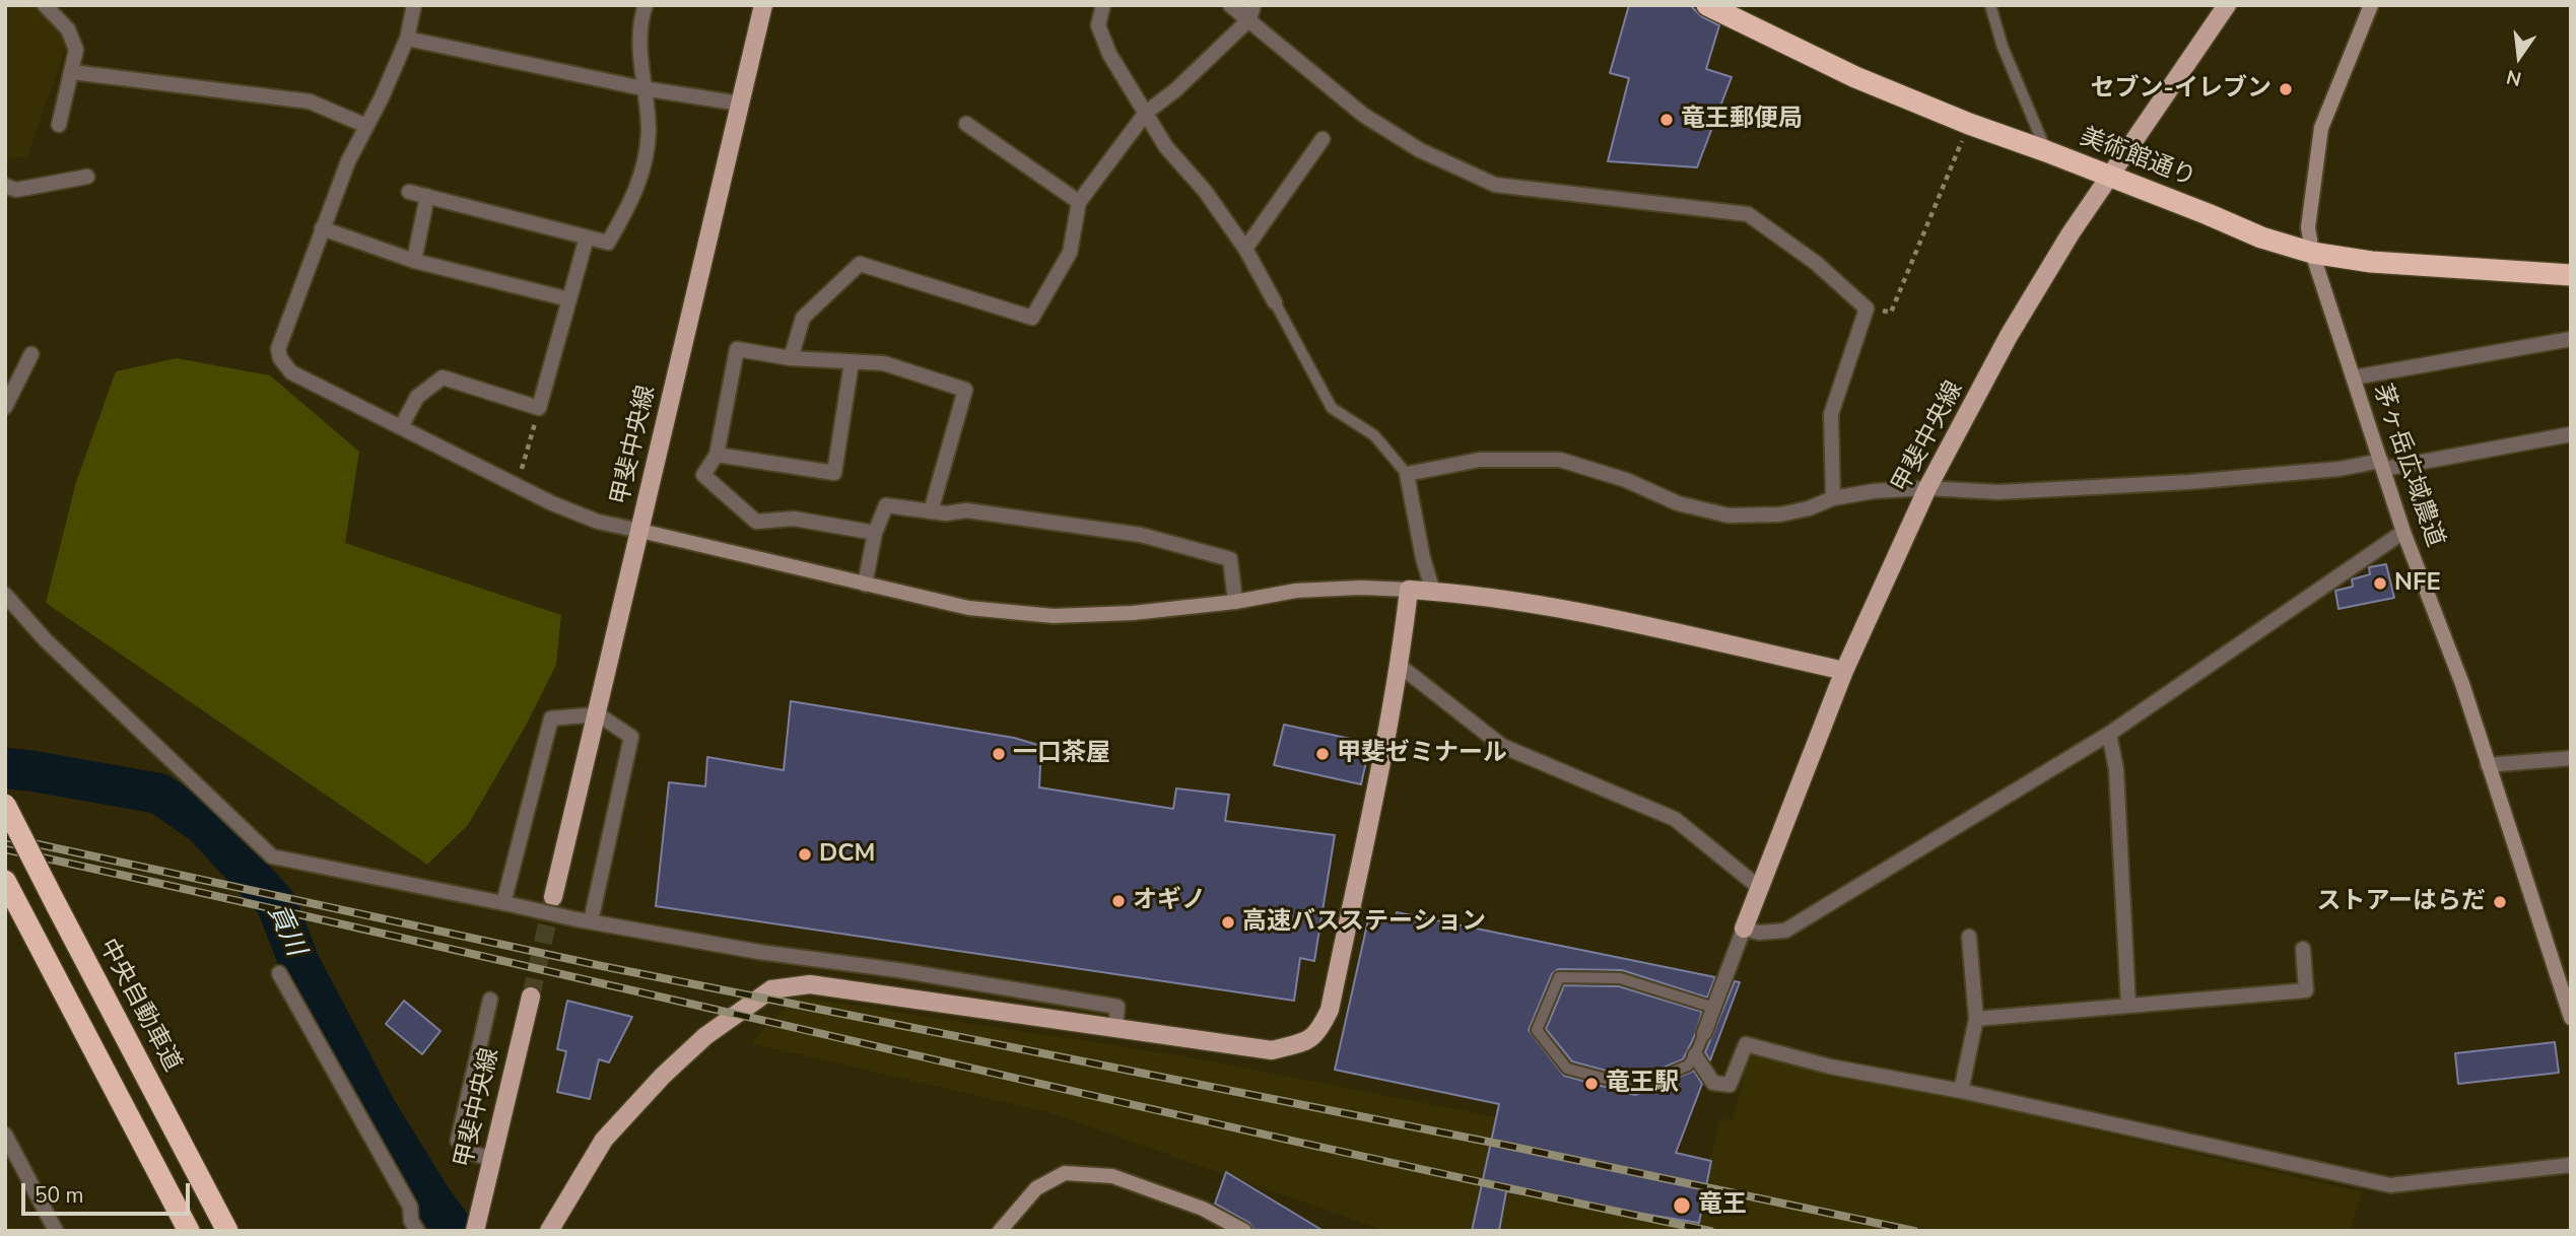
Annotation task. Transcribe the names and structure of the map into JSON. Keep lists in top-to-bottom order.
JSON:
{
  "streets": {
    "highway": ["美術館通り", "中央自動車道"],
    "main road": ["甲斐中央線"],
    "street": ["茅ヶ岳広域農道"]
  },
  "crossings": [
    ["美術館通り", "甲斐中央線"],
    ["美術館通り", "茅ヶ岳広域農道"]
  ],
  "water": ["貢川"],
  "places": [
    "セブン-イレブン",
    "竜王郵便局",
    "NFE",
    "一口茶屋",
    "甲斐ゼミナール",
    "DCM",
    "オギノ",
    "ストアーはらだ",
    "高速バスステーション",
    "竜王駅",
    "竜王"
  ],
  "scale_bar": "50 m",
  "north": "bottom"
}
